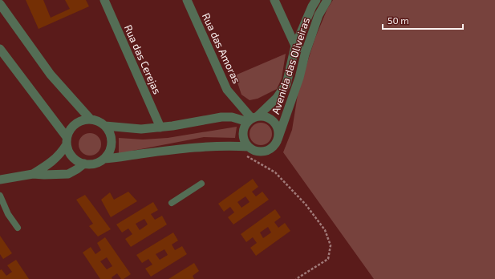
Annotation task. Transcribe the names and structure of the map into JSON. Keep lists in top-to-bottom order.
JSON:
{
  "streets": {
    "street": ["Rua das Amoras", "Rua das Cerejas", "Avenida das Oliveiras"]
  },
  "crossings": [
    ["Rua das Amoras", "Avenida das Oliveiras"],
    ["Rua das Cerejas", "Avenida das Oliveiras"]
  ],
  "scale_bar": "50 m"
}
